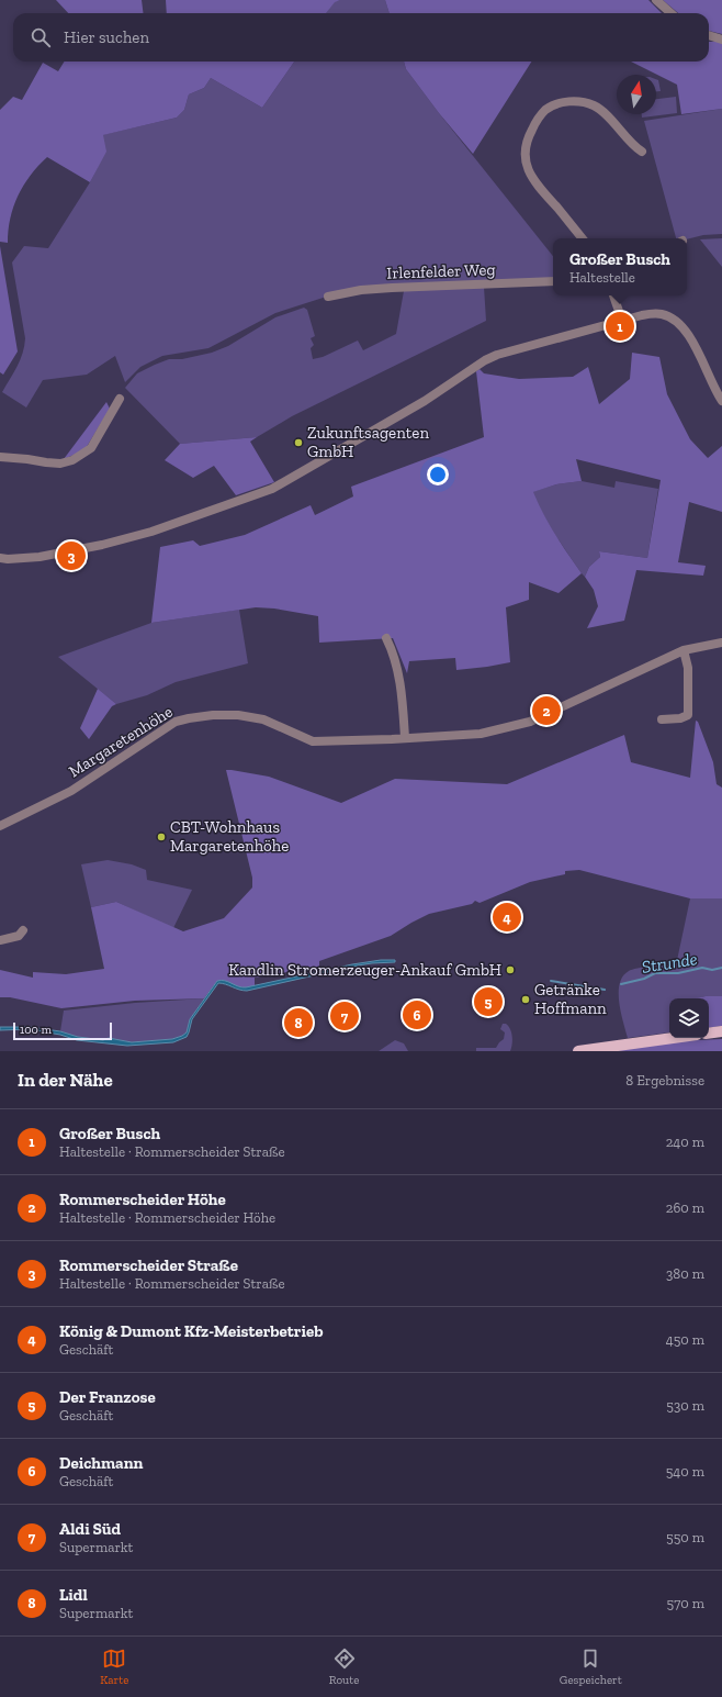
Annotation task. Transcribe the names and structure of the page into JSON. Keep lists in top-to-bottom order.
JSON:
{
  "streets": {
    "street": ["Irlenfelder Weg", "Margaretenhöhe"]
  },
  "water": ["Strunde"],
  "places": [
    "Zukunftsagenten GmbH",
    "CBT-Wohnhaus Margaretenhöhe",
    "Kandlin Stromerzeuger-Ankauf GmbH",
    "Getränke Hoffmann"
  ],
  "scale_bar": "100 m",
  "north": "top",
  "page": {
    "search": "Hier suchen",
    "popup": ["Großer Busch", "Haltestelle"],
    "pins": [
      "1",
      "3",
      "2",
      "4",
      "5",
      "6",
      "7",
      "8"
    ],
    "scale": "100 m",
    "heading": ["In der Nähe", "8 Ergebnisse"],
    "list": [
      {
        "mark": "1",
        "name": "Großer Busch",
        "note": "Haltestelle · Rommerscheider Straße",
        "value": "240 m"
      },
      {
        "mark": "2",
        "name": "Rommerscheider Höhe",
        "note": "Haltestelle · Rommerscheider Höhe",
        "value": "260 m"
      },
      {
        "mark": "3",
        "name": "Rommerscheider Straße",
        "note": "Haltestelle · Rommerscheider Straße",
        "value": "380 m"
      },
      {
        "mark": "4",
        "name": "König & Dumont Kfz-Meisterbetrieb",
        "note": "Geschäft",
        "value": "450 m"
      },
      {
        "mark": "5",
        "name": "Der Franzose",
        "note": "Geschäft",
        "value": "530 m"
      },
      {
        "mark": "6",
        "name": "Deichmann",
        "note": "Geschäft",
        "value": "540 m"
      },
      {
        "mark": "7",
        "name": "Aldi Süd",
        "note": "Supermarkt",
        "value": "550 m"
      },
      {
        "mark": "8",
        "name": "Lidl",
        "note": "Supermarkt",
        "value": "570 m"
      }
    ],
    "nav": ["Karte", "Route", "Gespeichert"]
  }
}
